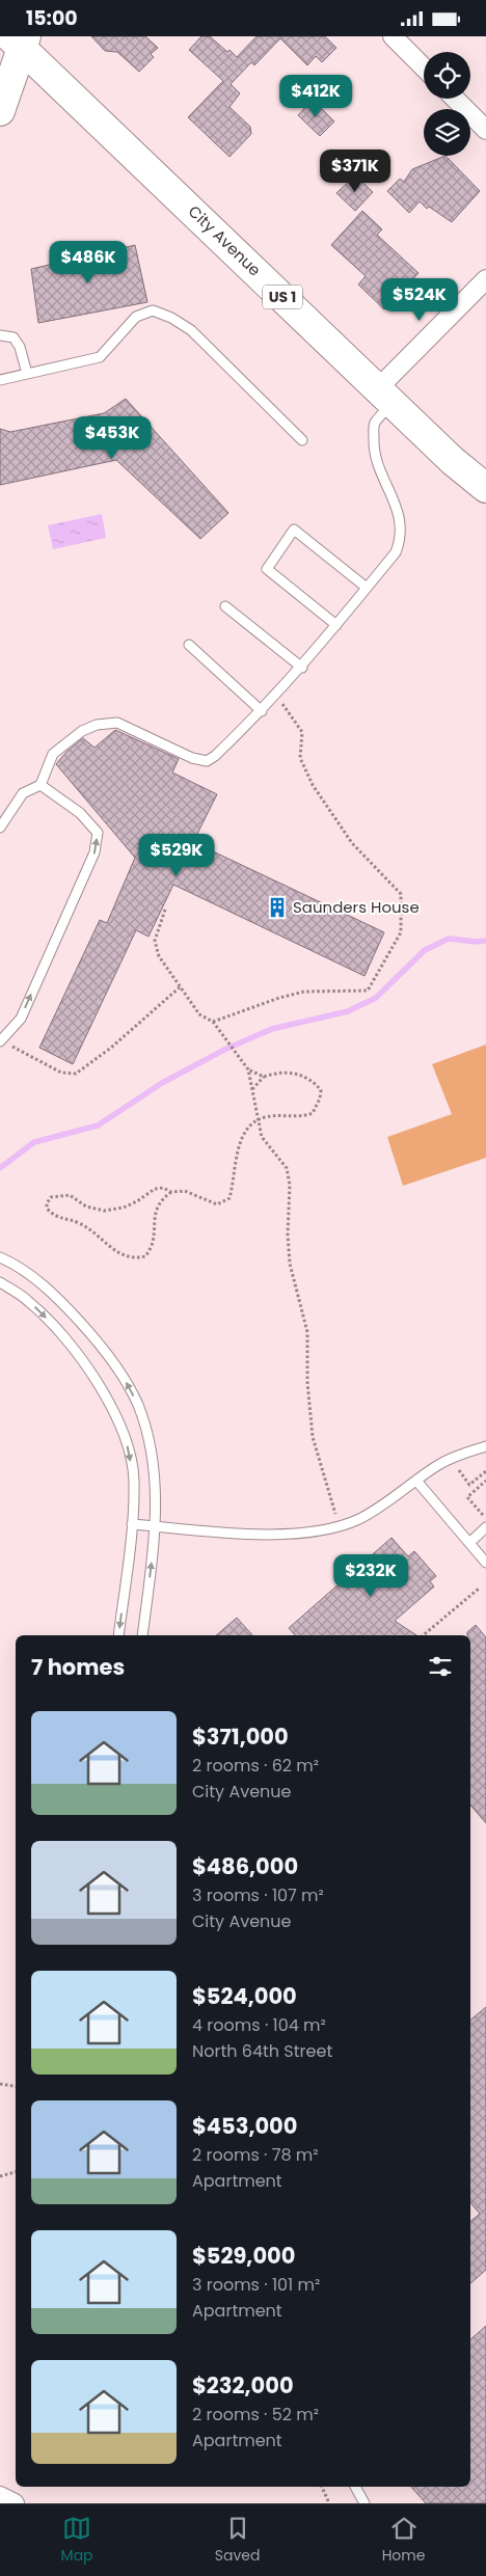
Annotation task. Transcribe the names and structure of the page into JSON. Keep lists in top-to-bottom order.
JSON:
{
  "streets": {
    "highway": ["City Avenue", "US 1"]
  },
  "places": {
    "building": ["Saunders House"]
  },
  "page": {
    "status": "15:00",
    "price": [
      "$412K",
      "$371K",
      "$486K",
      "$524K",
      "$453K",
      "$529K",
      "$232K"
    ],
    "heading": "7 homes",
    "list": [
      {
        "name": "$371,000",
        "note": "2 rooms · 62 m² · City Avenue"
      },
      {
        "name": "$486,000",
        "note": "3 rooms · 107 m² · City Avenue"
      },
      {
        "name": "$524,000",
        "note": "4 rooms · 104 m² · North 64th Street"
      },
      {
        "name": "$453,000",
        "note": "2 rooms · 78 m² · Apartment"
      },
      {
        "name": "$529,000",
        "note": "3 rooms · 101 m² · Apartment"
      },
      {
        "name": "$232,000",
        "note": "2 rooms · 52 m² · Apartment"
      }
    ],
    "tabs": ["Map", "Saved", "Home"]
  }
}
